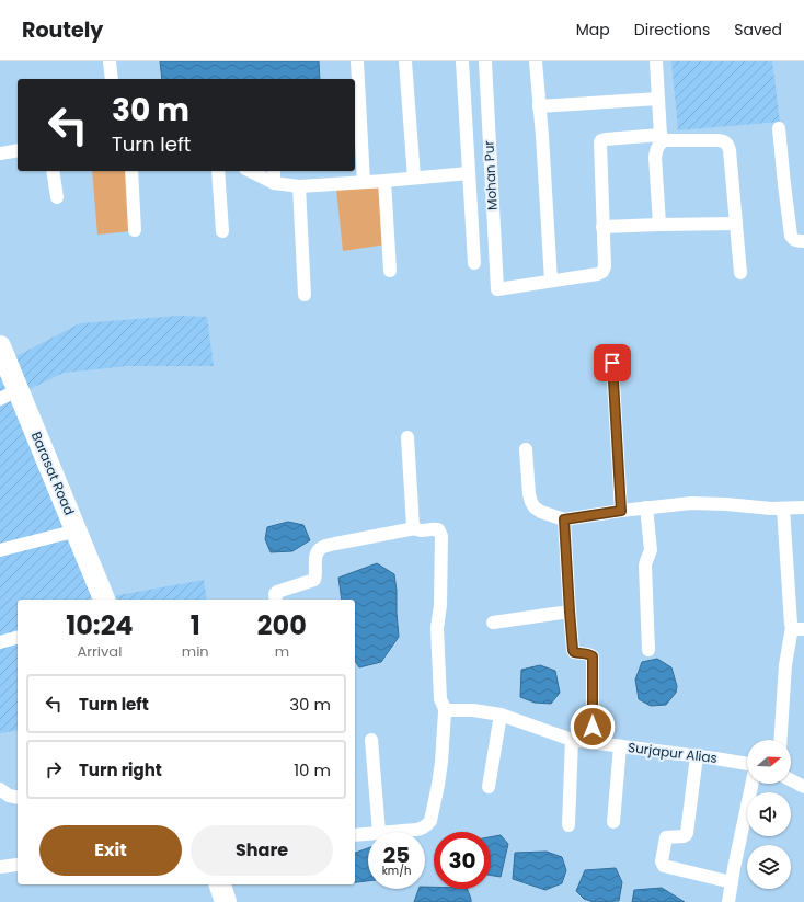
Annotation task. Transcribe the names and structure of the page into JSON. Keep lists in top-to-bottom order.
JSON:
{
  "streets": {
    "main road": ["Barasat Road"],
    "street": ["Mohan Pur", "Surjapur Alias"]
  },
  "north": "right",
  "page": {
    "header": "Routely",
    "nav": ["Map", "Directions", "Saved"],
    "turn": ["30 m", "Turn left"],
    "eta": [
      "10:24",
      "Arrival",
      "1",
      "min",
      "200",
      "m"
    ],
    "list": [
      {
        "name": "Turn left",
        "value": "30 m"
      },
      {
        "name": "Turn right",
        "value": "10 m"
      }
    ],
    "buttons": ["Exit", "Share"],
    "speed": "25 km/h",
    "limit": "30"
  }
}
